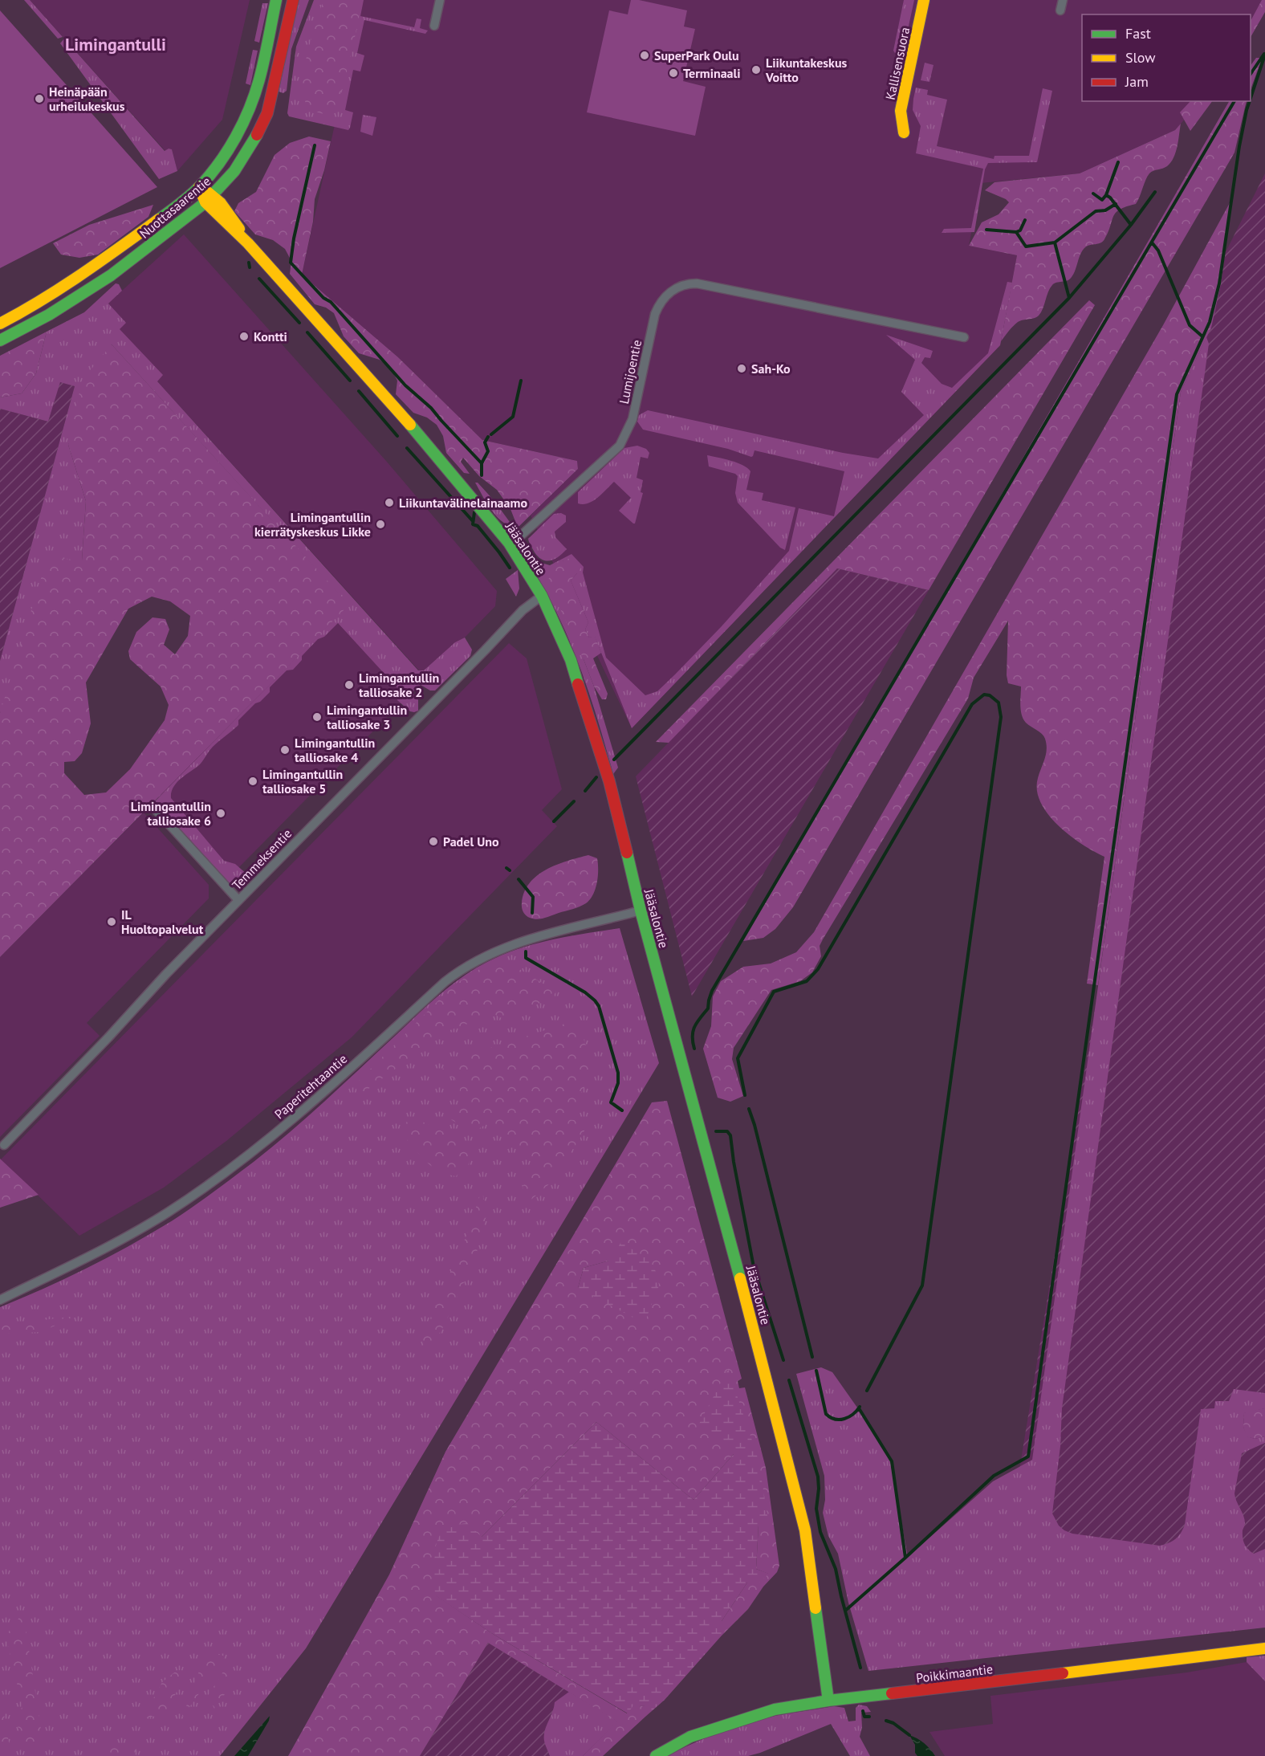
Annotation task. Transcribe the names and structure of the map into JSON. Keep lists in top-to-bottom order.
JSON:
{
  "streets": {
    "main road": [
      "Kallisensuora",
      "Nuottasaarentie",
      "Jääsalontie",
      "Poikkimaantie"
    ],
    "street": ["Lumijoentie", "Temmeksentie", "Paperitehtaantie"]
  },
  "crossings": [
    ["Nuottasaarentie", "Jääsalontie"],
    ["Lumijoentie", "Jääsalontie"],
    ["Jääsalontie", "Temmeksentie"],
    ["Jääsalontie", "Paperitehtaantie"],
    ["Jääsalontie", "Poikkimaantie"]
  ],
  "districts": ["Limingantulli"],
  "places": [
    "SuperPark Oulu",
    "Liikuntakeskus Voitto",
    "Terminaali",
    "Heinäpään urheilukeskus",
    "Kontti",
    "Sah-Ko",
    "Liikuntavälinelainaamo",
    "Limingantullin kierrätyskeskus Likke",
    "Limingantullin talliosake 2",
    "Limingantullin talliosake 3",
    "Limingantullin talliosake 4",
    "Limingantullin talliosake 5",
    "Limingantullin talliosake 6",
    "Padel Uno",
    "IL Huoltopalvelut"
  ],
  "legend": ["Fast", "Slow", "Jam"]
}
